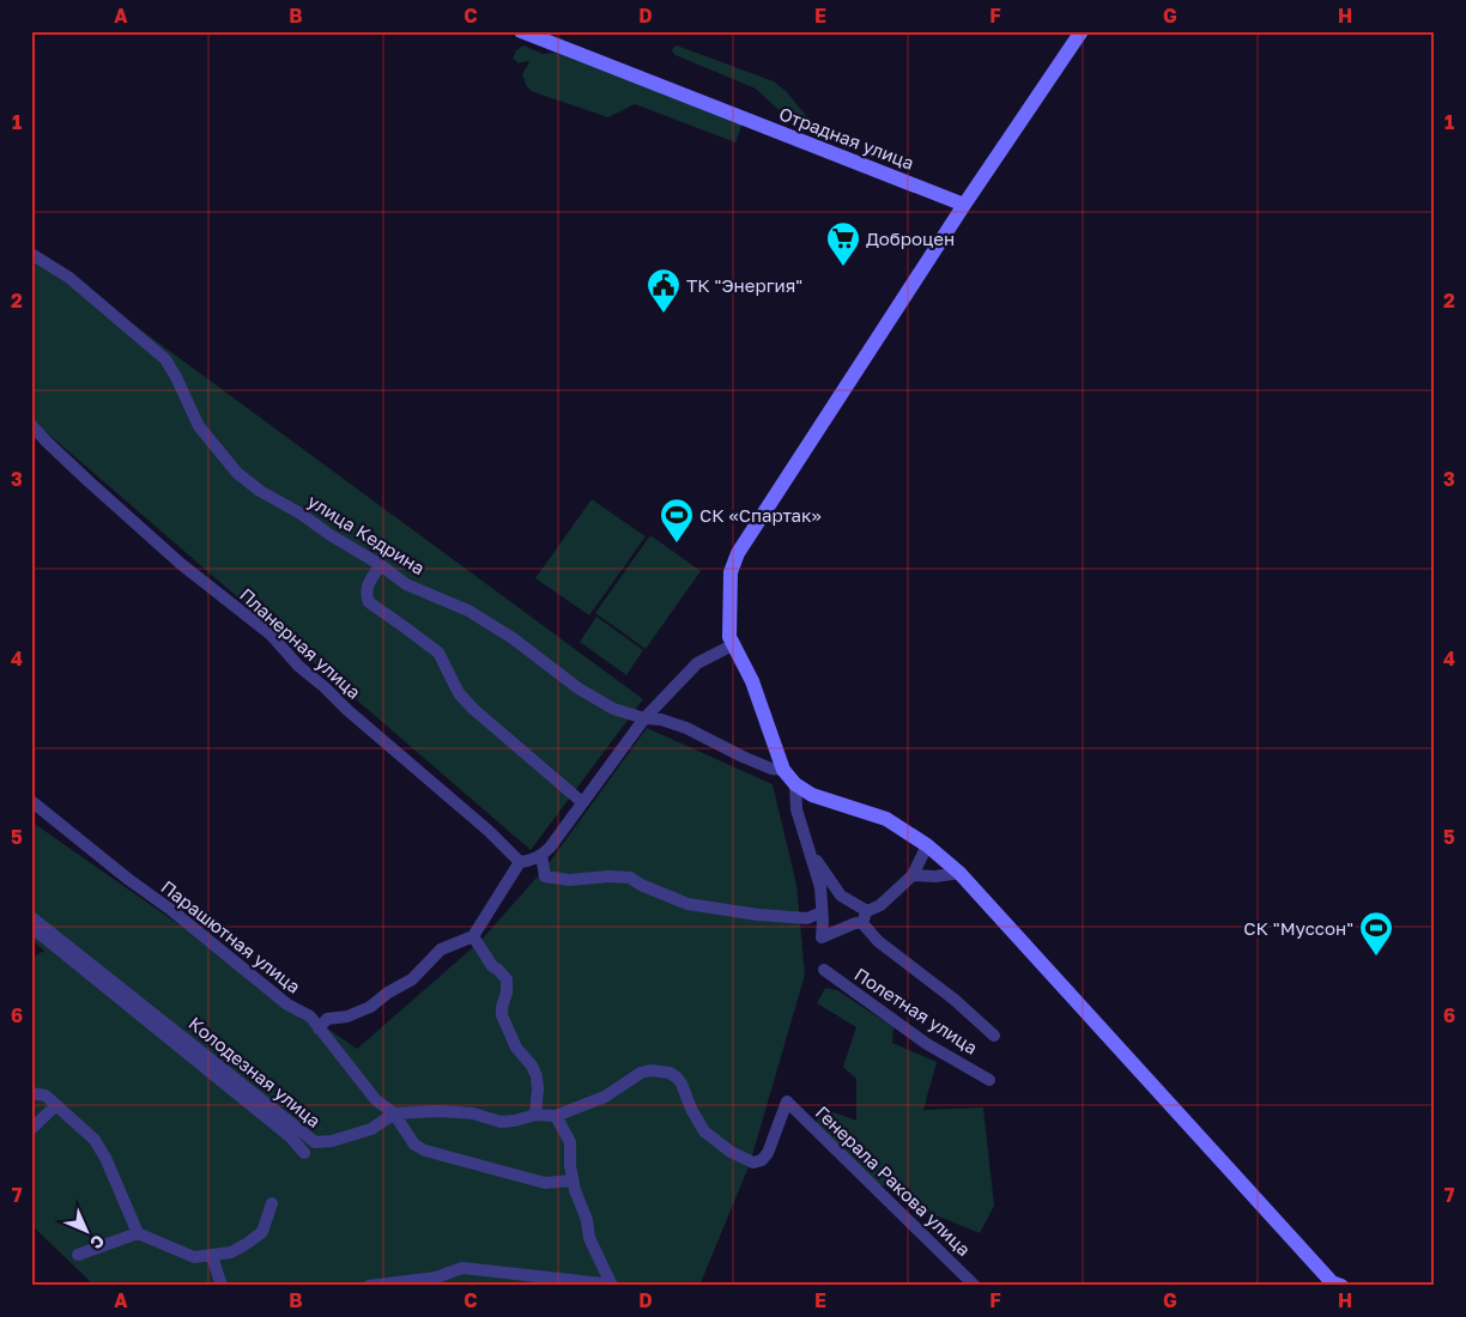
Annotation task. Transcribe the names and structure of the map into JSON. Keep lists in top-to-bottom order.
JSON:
{
  "streets": {
    "street": [
      "Отрадная улица",
      "улица Кедрина",
      "Планерная улица",
      "Парашютная улица",
      "Полетная улица",
      "Колодезная улица",
      "Генерала Ракова улица"
    ]
  },
  "crossings": [
    ["Парашютная улица", "Колодезная улица"],
    ["Колодезная улица", "Генерала Ракова улица"]
  ],
  "places": {
    "supermarket": ["Доброцен"],
    "public building": ["ТК \"Энергия\""],
    "sports": ["СК «Спартак»", "СК \"Муссон\""]
  },
  "north": "bottom right",
  "grid": {
    "columns": [
      "A",
      "B",
      "C",
      "D",
      "E",
      "F",
      "G",
      "H"
    ],
    "rows": [
      "1",
      "2",
      "3",
      "4",
      "5",
      "6",
      "7"
    ]
  }
}
